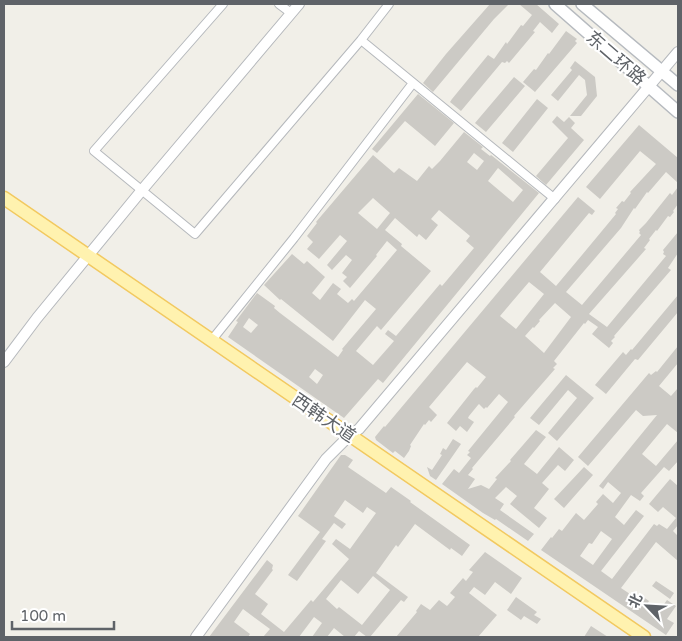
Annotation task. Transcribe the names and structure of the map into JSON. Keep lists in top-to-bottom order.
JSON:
{
  "streets": {
    "main road": ["东二环路", "西韩大道"]
  },
  "scale_bar": "100 m",
  "north": "top left"
}
